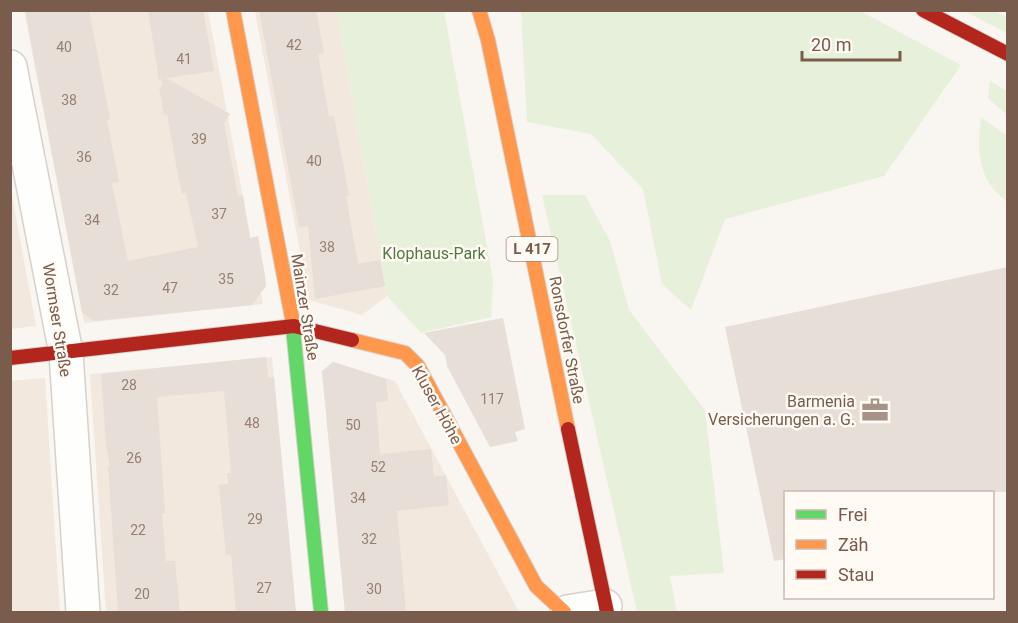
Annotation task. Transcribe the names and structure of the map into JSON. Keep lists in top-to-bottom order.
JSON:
{
  "streets": {
    "street": [
      "L 417",
      "Mainzer Straße",
      "Wormser Straße",
      "Ronsdorfer Straße",
      "Kluser Höhe"
    ]
  },
  "crossings": [
    ["Mainzer Straße", "Kluser Höhe"],
    ["Wormser Straße", "Kluser Höhe"],
    ["Ronsdorfer Straße", "Kluser Höhe"]
  ],
  "parks": ["Klophaus-Park"],
  "places": {
    "office": ["Barmenia Versicherungen a. G."]
  },
  "house_numbers": [
    "42",
    "40",
    "41",
    "38",
    "39",
    "36",
    "40",
    "37",
    "34",
    "38",
    "35",
    "47",
    "32",
    "28",
    "117",
    "48",
    "50",
    "26",
    "52",
    "34",
    "29",
    "22",
    "32",
    "27",
    "30",
    "20"
  ],
  "legend": ["Frei", "Zäh", "Stau"],
  "scale_bar": "20 m"
}
